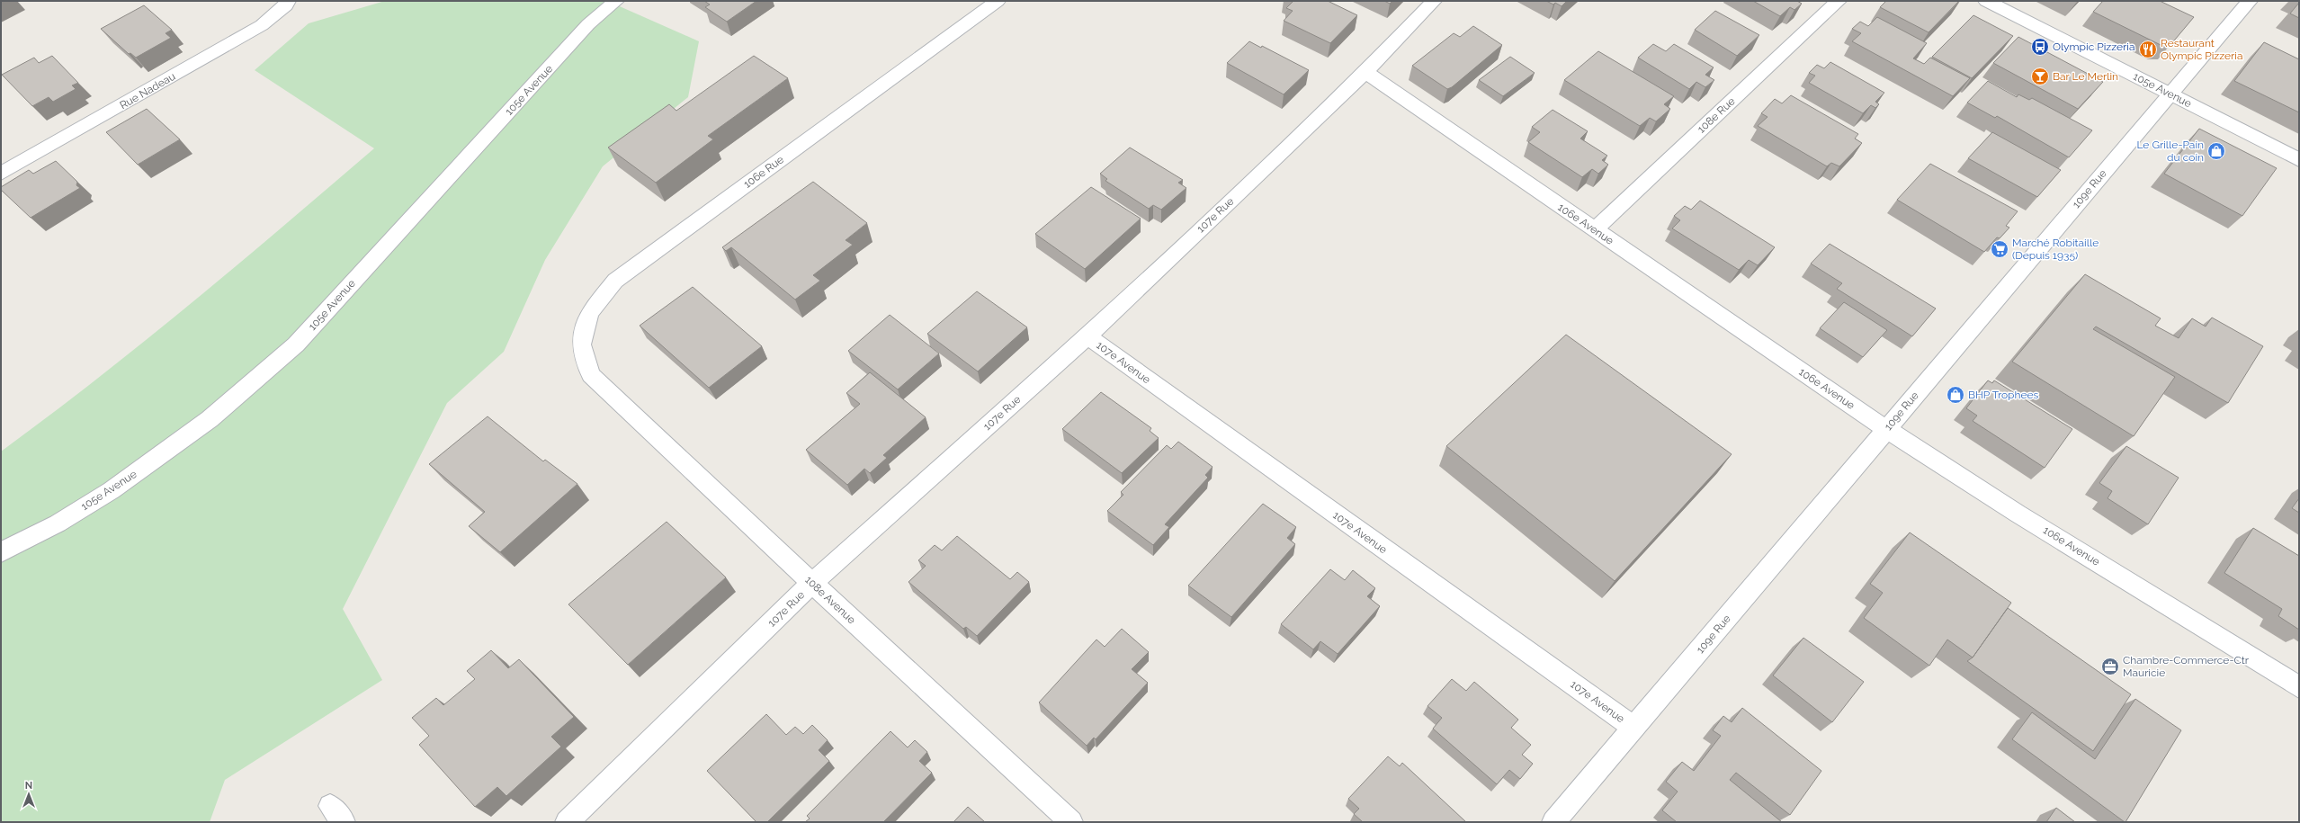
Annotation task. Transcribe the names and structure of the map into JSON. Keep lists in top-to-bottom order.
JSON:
{
  "streets": {
    "street": [
      "105e Avenue",
      "Rue Nadeau",
      "108e Rue",
      "106e Rue",
      "109e Rue",
      "107e Rue",
      "106e Avenue",
      "107e Avenue",
      "108e Avenue"
    ]
  },
  "crossings": [
    ["105e Avenue", "109e Rue"],
    ["108e Rue", "106e Avenue"],
    ["106e Rue", "108e Avenue"],
    ["109e Rue", "106e Avenue"],
    ["109e Rue", "107e Avenue"],
    ["107e Rue", "106e Avenue"],
    ["107e Rue", "107e Avenue"],
    ["107e Rue", "108e Avenue"]
  ],
  "places": {
    "bus stop": ["Olympic Pizzeria"],
    "restaurant": ["Restaurant Olympic Pizzeria"],
    "bar": ["Bar Le Merlin"],
    "shop": ["Le Grille-Pain du coin", "BHP Trophees"],
    "supermarket": ["Marché Robitaille (Depuis 1935)"],
    "office": ["Chambre-Commerce-Ctr Mauricie"]
  },
  "north": "top"
}
